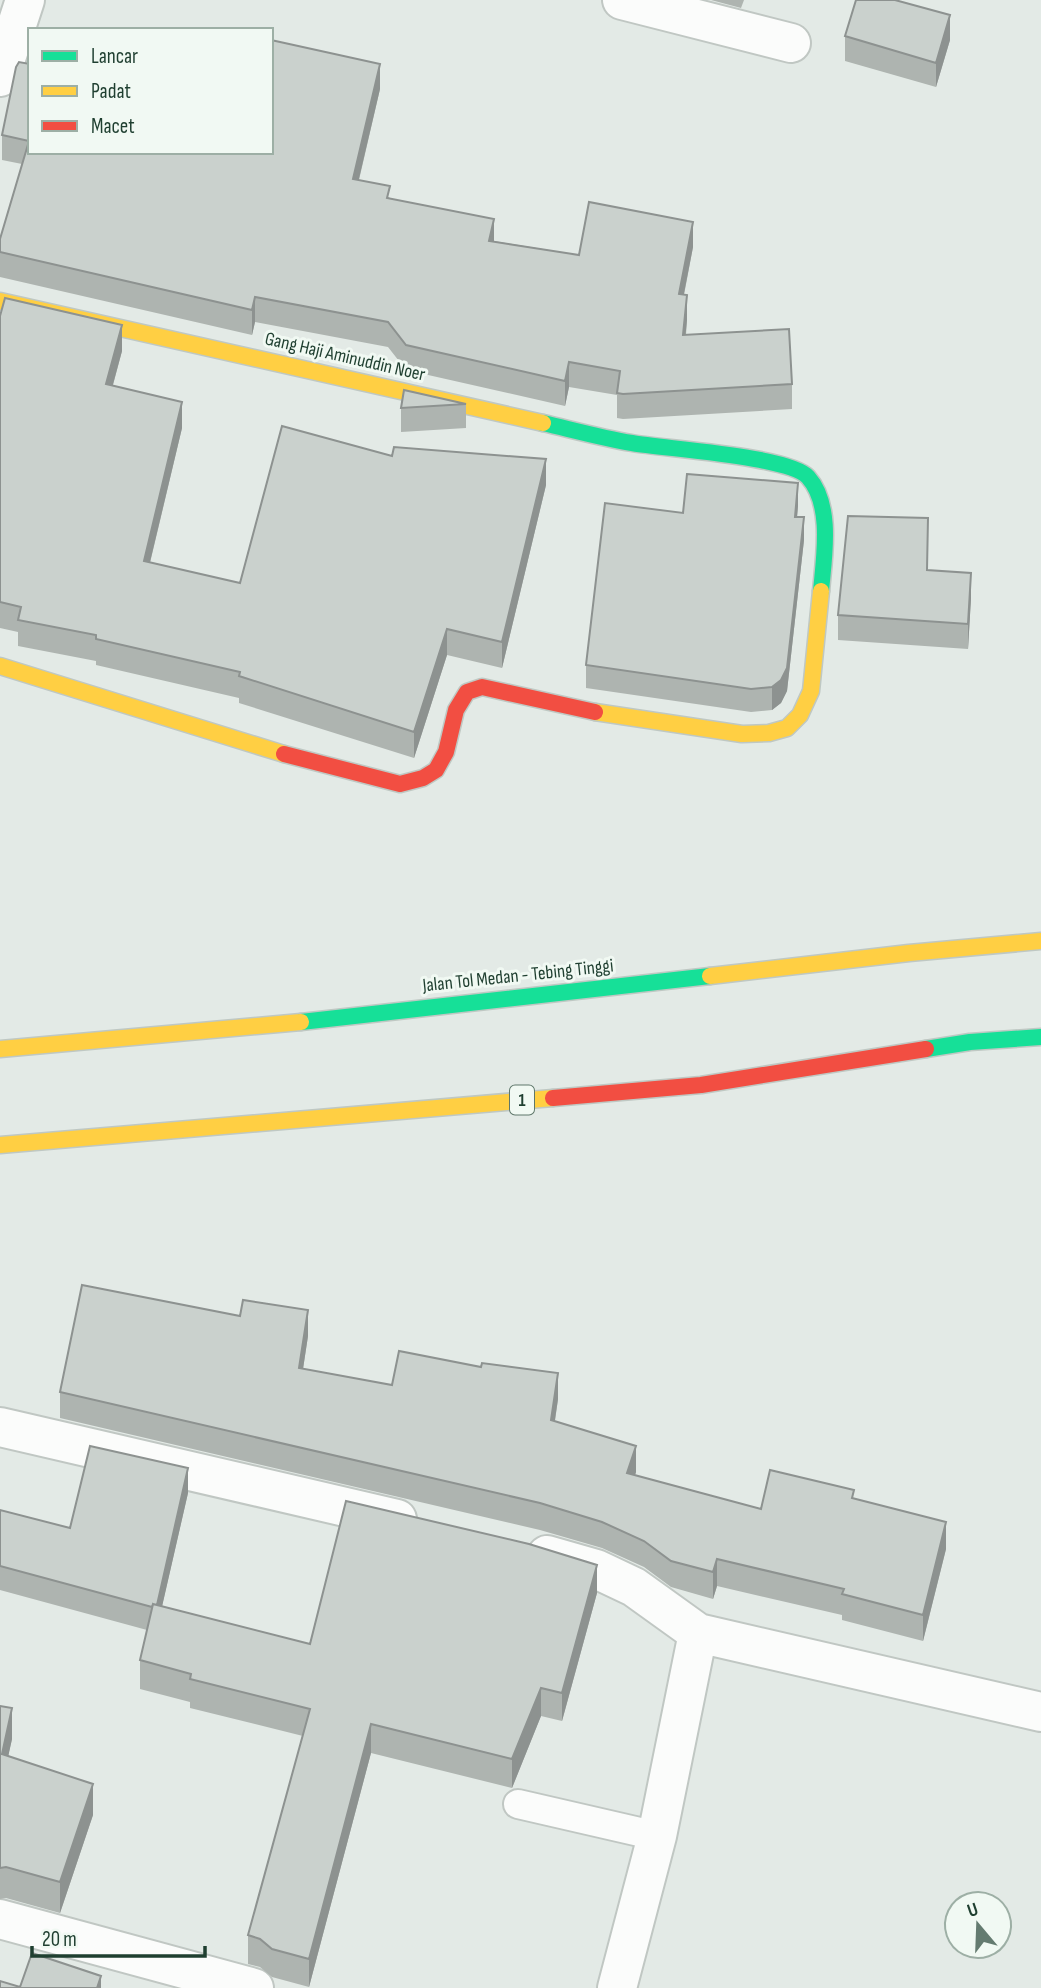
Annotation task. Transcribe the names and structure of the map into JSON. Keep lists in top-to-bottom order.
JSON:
{
  "streets": {
    "main road": ["Gang Haji Aminuddin Noer", "Jalan Tol Medan - Tebing Tinggi", "1"]
  },
  "legend": ["Lancar", "Padat", "Macet"],
  "scale_bar": "20 m",
  "north": "top"
}
